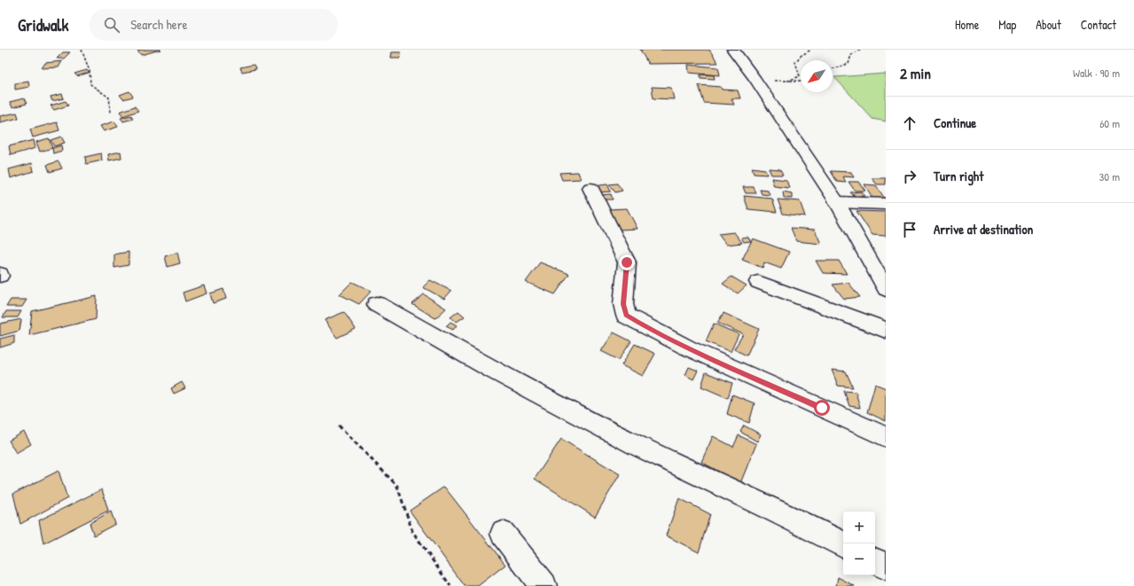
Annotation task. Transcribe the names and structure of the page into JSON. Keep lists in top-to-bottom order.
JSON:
{
  "north": "bottom left",
  "page": {
    "header": "Gridwalk",
    "search": "Search here",
    "nav": [
      "Home",
      "Map",
      "About",
      "Contact"
    ],
    "heading": ["2 min", "Walk · 90 m"],
    "list": [
      ["Continue", "60 m"],
      ["Turn right", "30 m"],
      "Arrive at destination"
    ],
    "map_buttons": ["+", "−"]
  }
}
